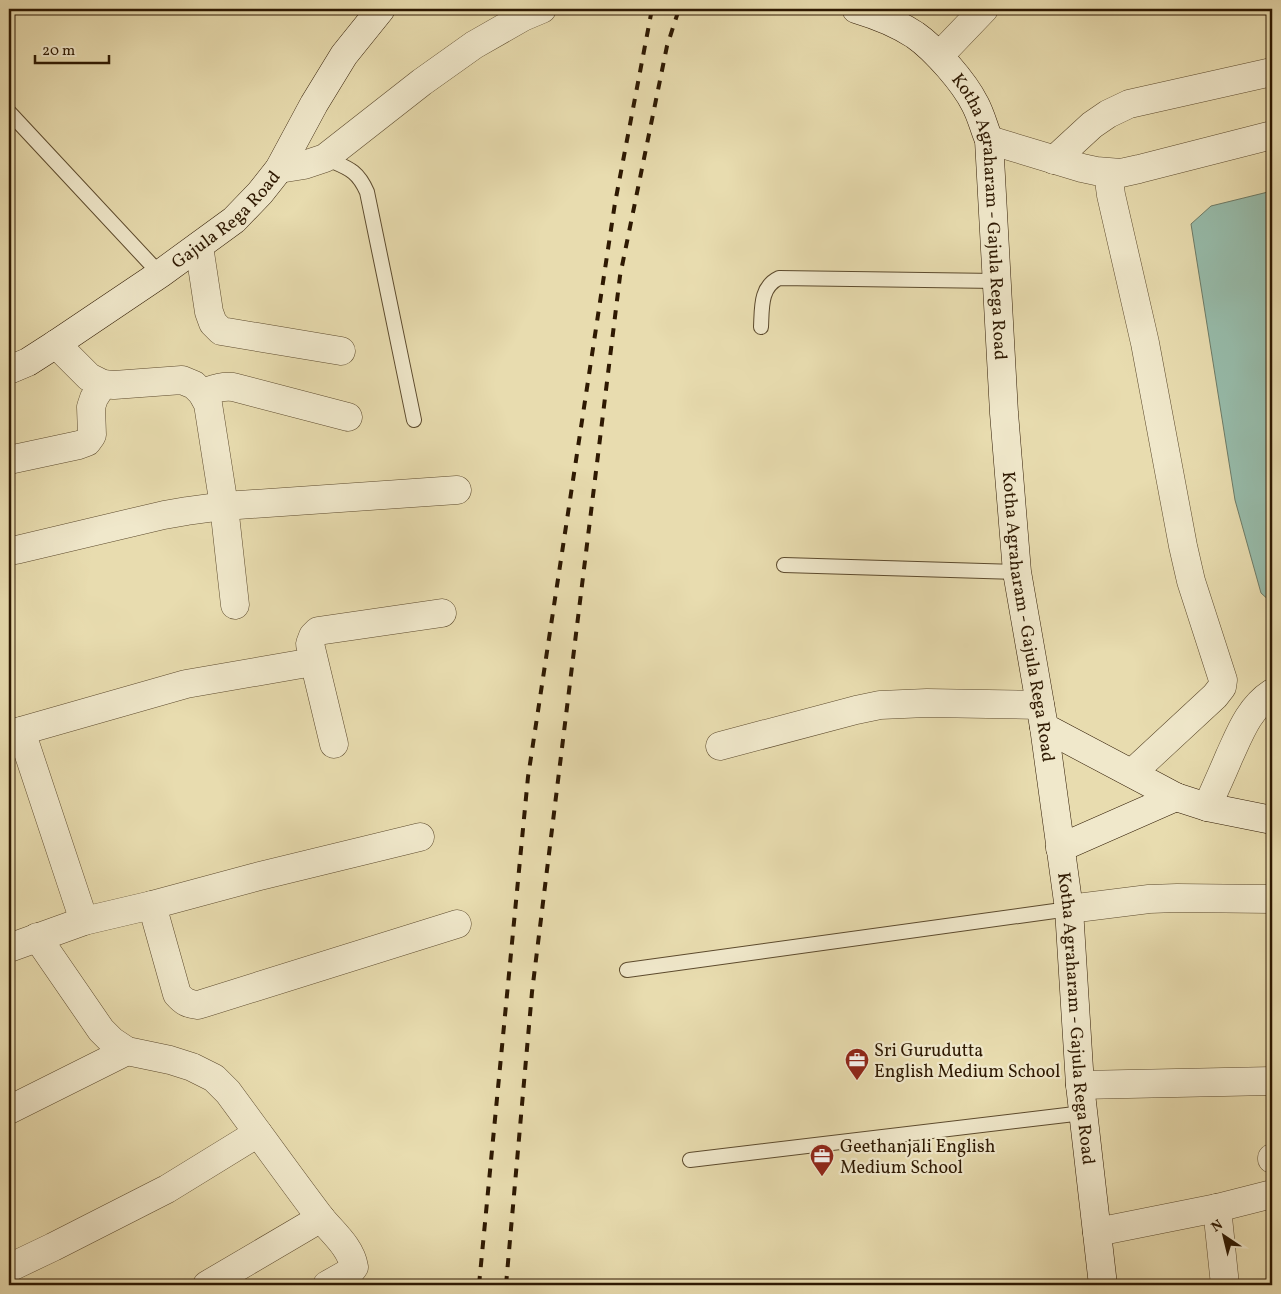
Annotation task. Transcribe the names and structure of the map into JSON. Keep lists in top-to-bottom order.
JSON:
{
  "streets": {
    "street": ["Gajula Rega Road", "Kotha Agraharam - Gajula Rega Road"]
  },
  "places": {
    "office": ["Sri Gurudutta English Medium School", "Geethanjali English Medium School"]
  },
  "scale_bar": "20 m",
  "north": "top left"
}
